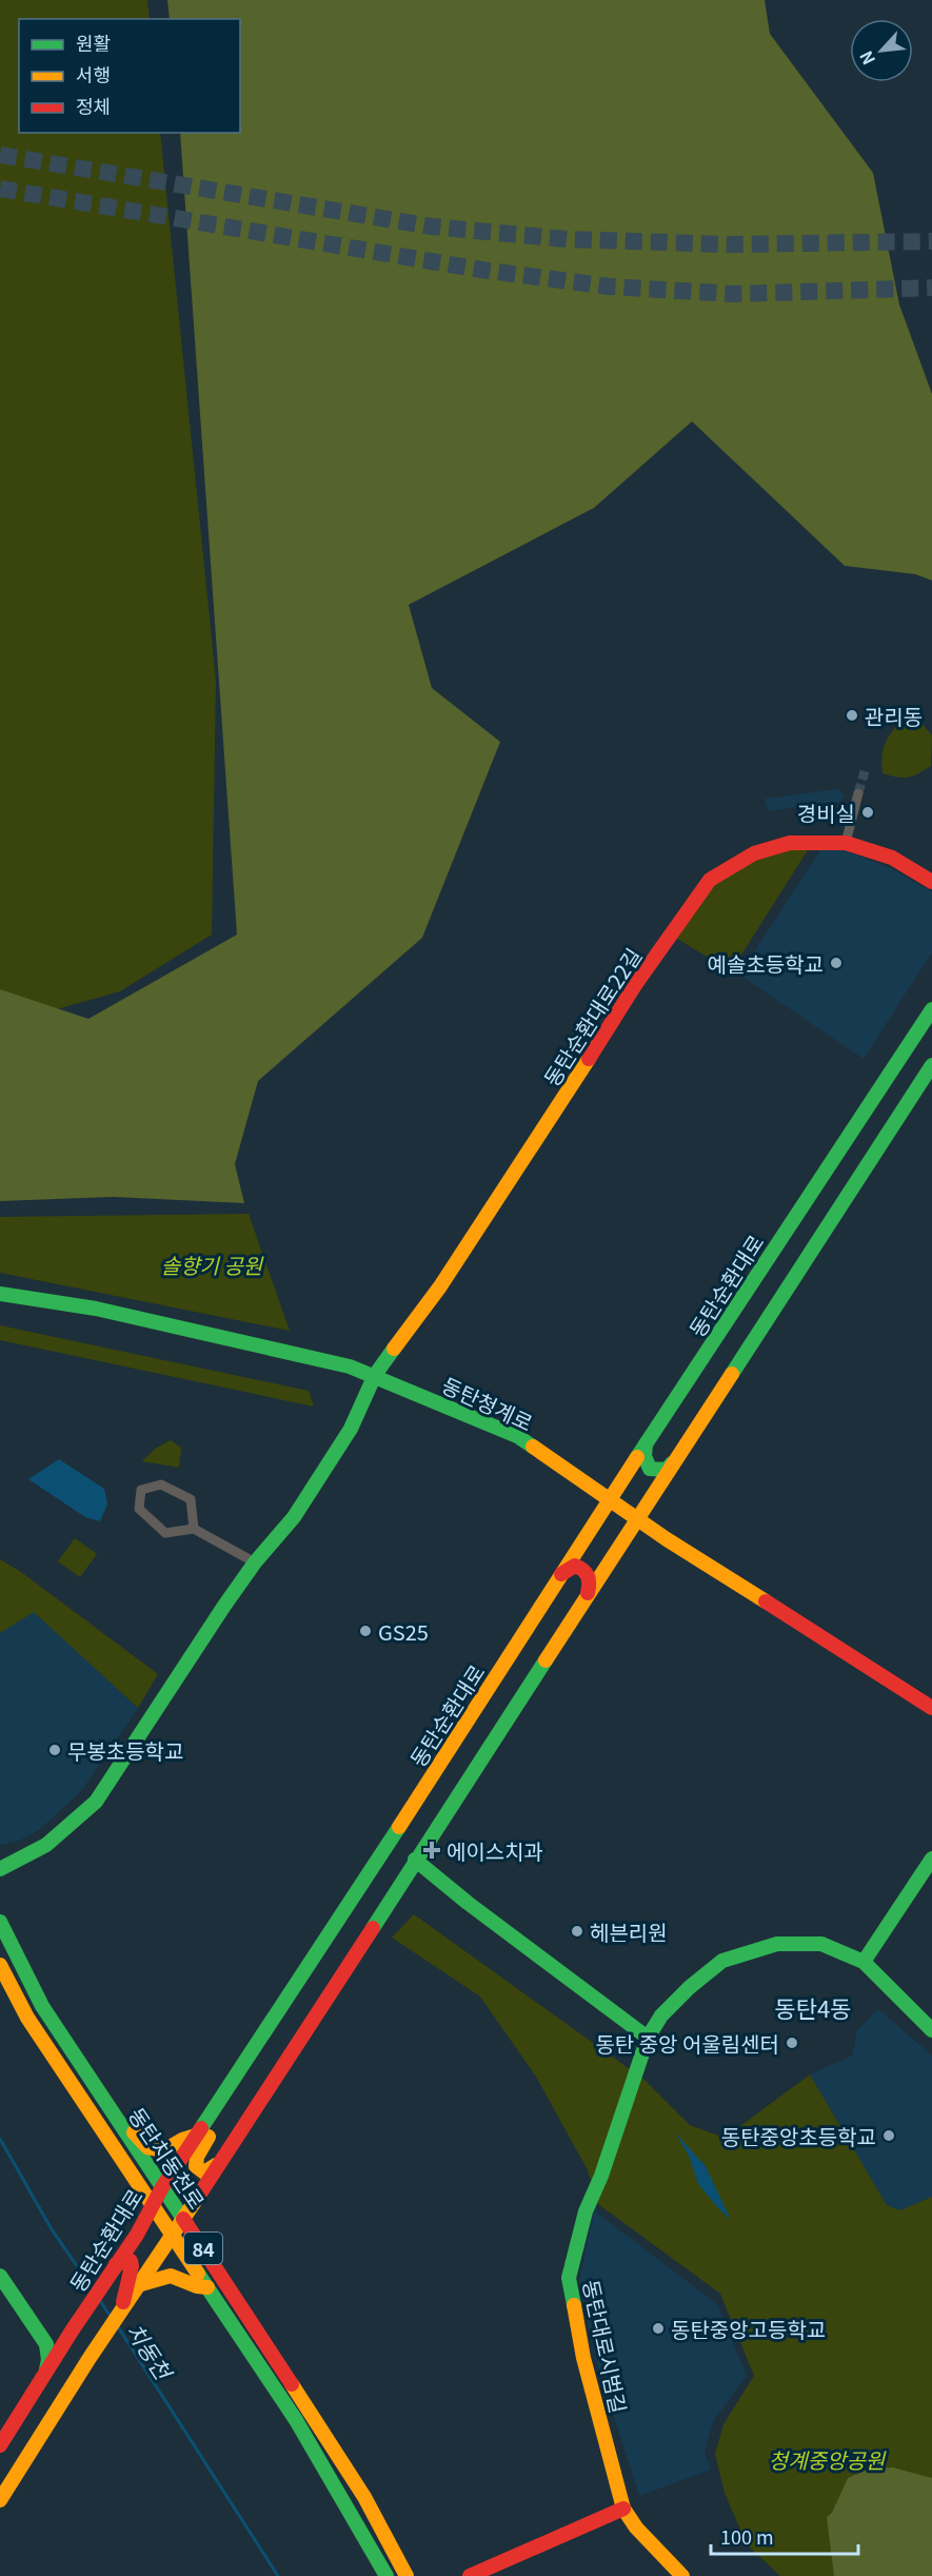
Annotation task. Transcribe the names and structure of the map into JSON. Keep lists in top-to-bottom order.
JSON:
{
  "streets": {
    "street": [
      "동탄순환대로22길",
      "동탄순환대로",
      "동탄청계로",
      "동탄치동천로",
      "84",
      "동탄대로시범길"
    ]
  },
  "crossings": [
    ["동탄순환대로22길", "동탄청계로"],
    ["동탄순환대로", "동탄청계로"],
    ["동탄순환대로", "동탄치동천로"]
  ],
  "districts": ["동탄4동"],
  "water": ["치동천"],
  "parks": ["솔향기 공원", "청계중앙공원"],
  "places": {
    "other": [
      "관리동",
      "경비실",
      "예솔초등학교",
      "GS25",
      "무봉초등학교",
      "헤븐리원",
      "동탄 중앙 어울림센터",
      "동탄중앙초등학교",
      "동탄중앙고등학교"
    ],
    "health": ["에이스치과"]
  },
  "legend": ["원활", "서행", "정체"],
  "scale_bar": "100 m",
  "north": "bottom left"
}
